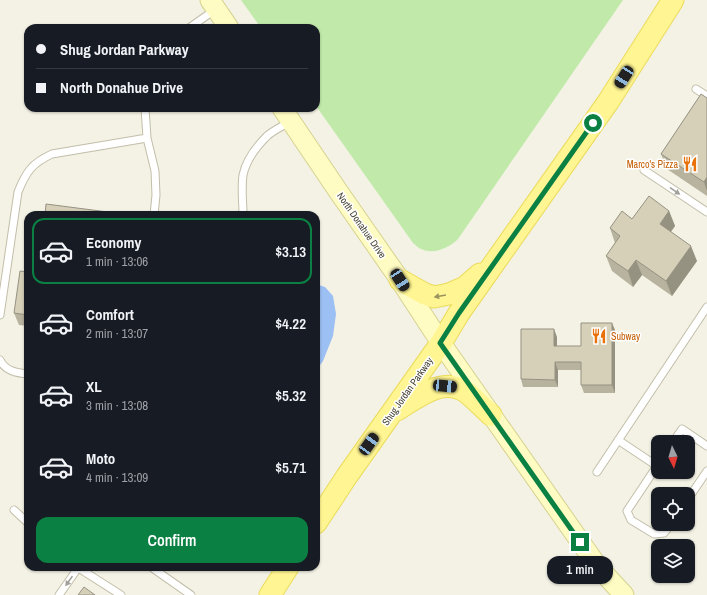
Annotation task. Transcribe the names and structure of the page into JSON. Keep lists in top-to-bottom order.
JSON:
{
  "streets": {
    "main road": ["Shug Jordan Parkway"],
    "street": ["North Donahue Drive"]
  },
  "crossings": [
    ["North Donahue Drive", "Shug Jordan Parkway"]
  ],
  "places": {
    "restaurant": ["Marco's Pizza", "Subway"]
  },
  "north": "bottom",
  "page": {
    "banner": ["Shug Jordan Parkway", "North Donahue Drive"],
    "list": [
      {
        "name": "Economy",
        "note": "1 min · 13:06",
        "value": "$3.13"
      },
      {
        "name": "Comfort",
        "note": "2 min · 13:07",
        "value": "$4.22"
      },
      {
        "name": "XL",
        "note": "3 min · 13:08",
        "value": "$5.32"
      },
      {
        "name": "Moto",
        "note": "4 min · 13:09",
        "value": "$5.71"
      }
    ],
    "buttons": "Confirm",
    "bubble": "1 min"
  }
}
